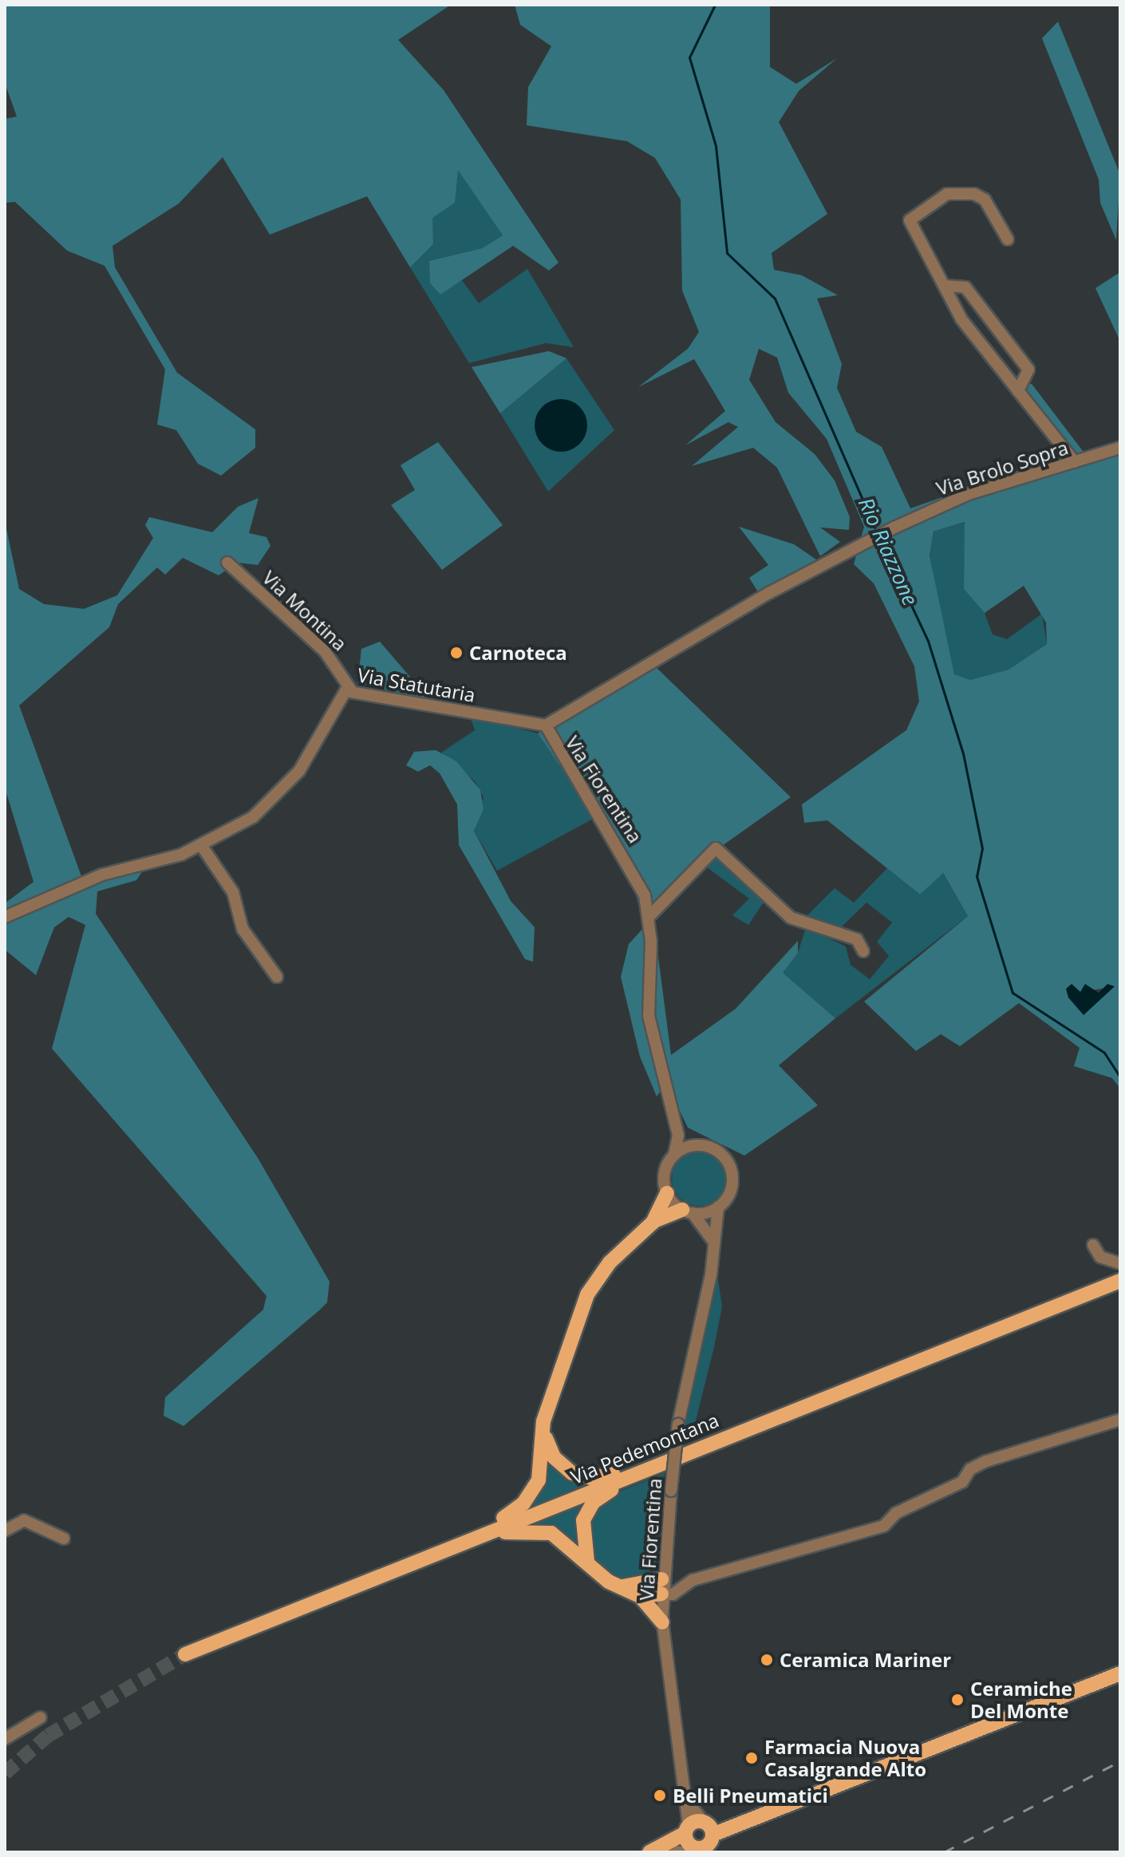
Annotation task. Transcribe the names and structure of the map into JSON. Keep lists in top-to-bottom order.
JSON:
{
  "streets": {
    "main road": ["Via Pedemontana"],
    "street": [
      "Via Brolo Sopra",
      "Via Montina",
      "Via Statutaria",
      "Via Fiorentina"
    ]
  },
  "crossings": [
    ["Via Brolo Sopra", "Via Fiorentina"],
    ["Via Montina", "Via Statutaria"],
    ["Via Statutaria", "Via Fiorentina"]
  ],
  "water": ["Rio Riazzone"],
  "places": [
    "Carnoteca",
    "Ceramica Mariner",
    "Ceramiche Del Monte",
    "Farmacia Nuova Casalgrande Alto",
    "Belli Pneumatici"
  ]
}
